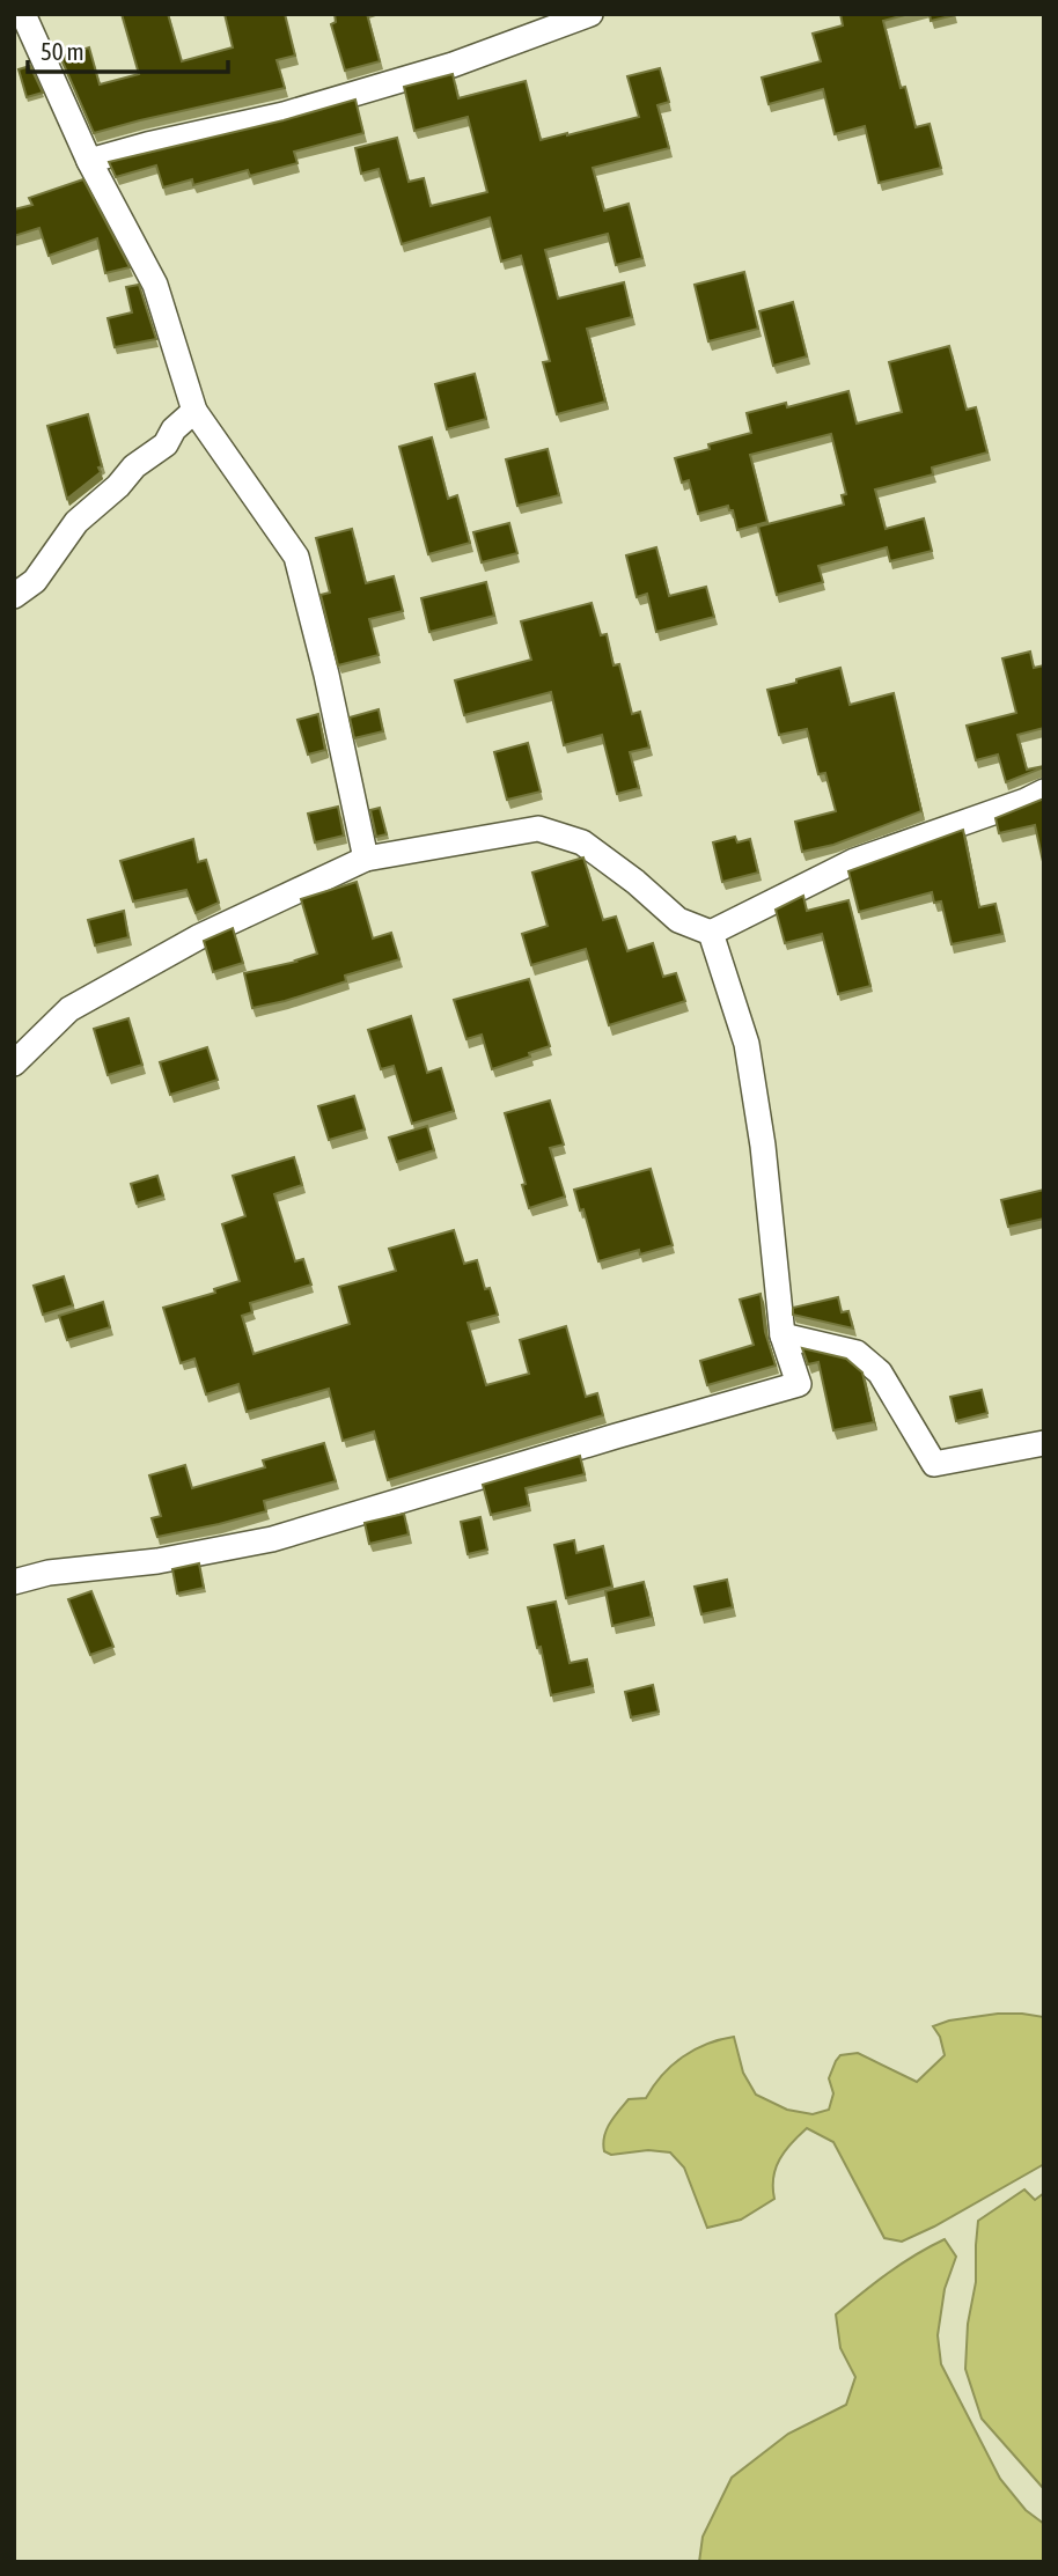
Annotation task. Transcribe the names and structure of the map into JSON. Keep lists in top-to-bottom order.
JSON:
{
  "scale_bar": "50 m"
}
